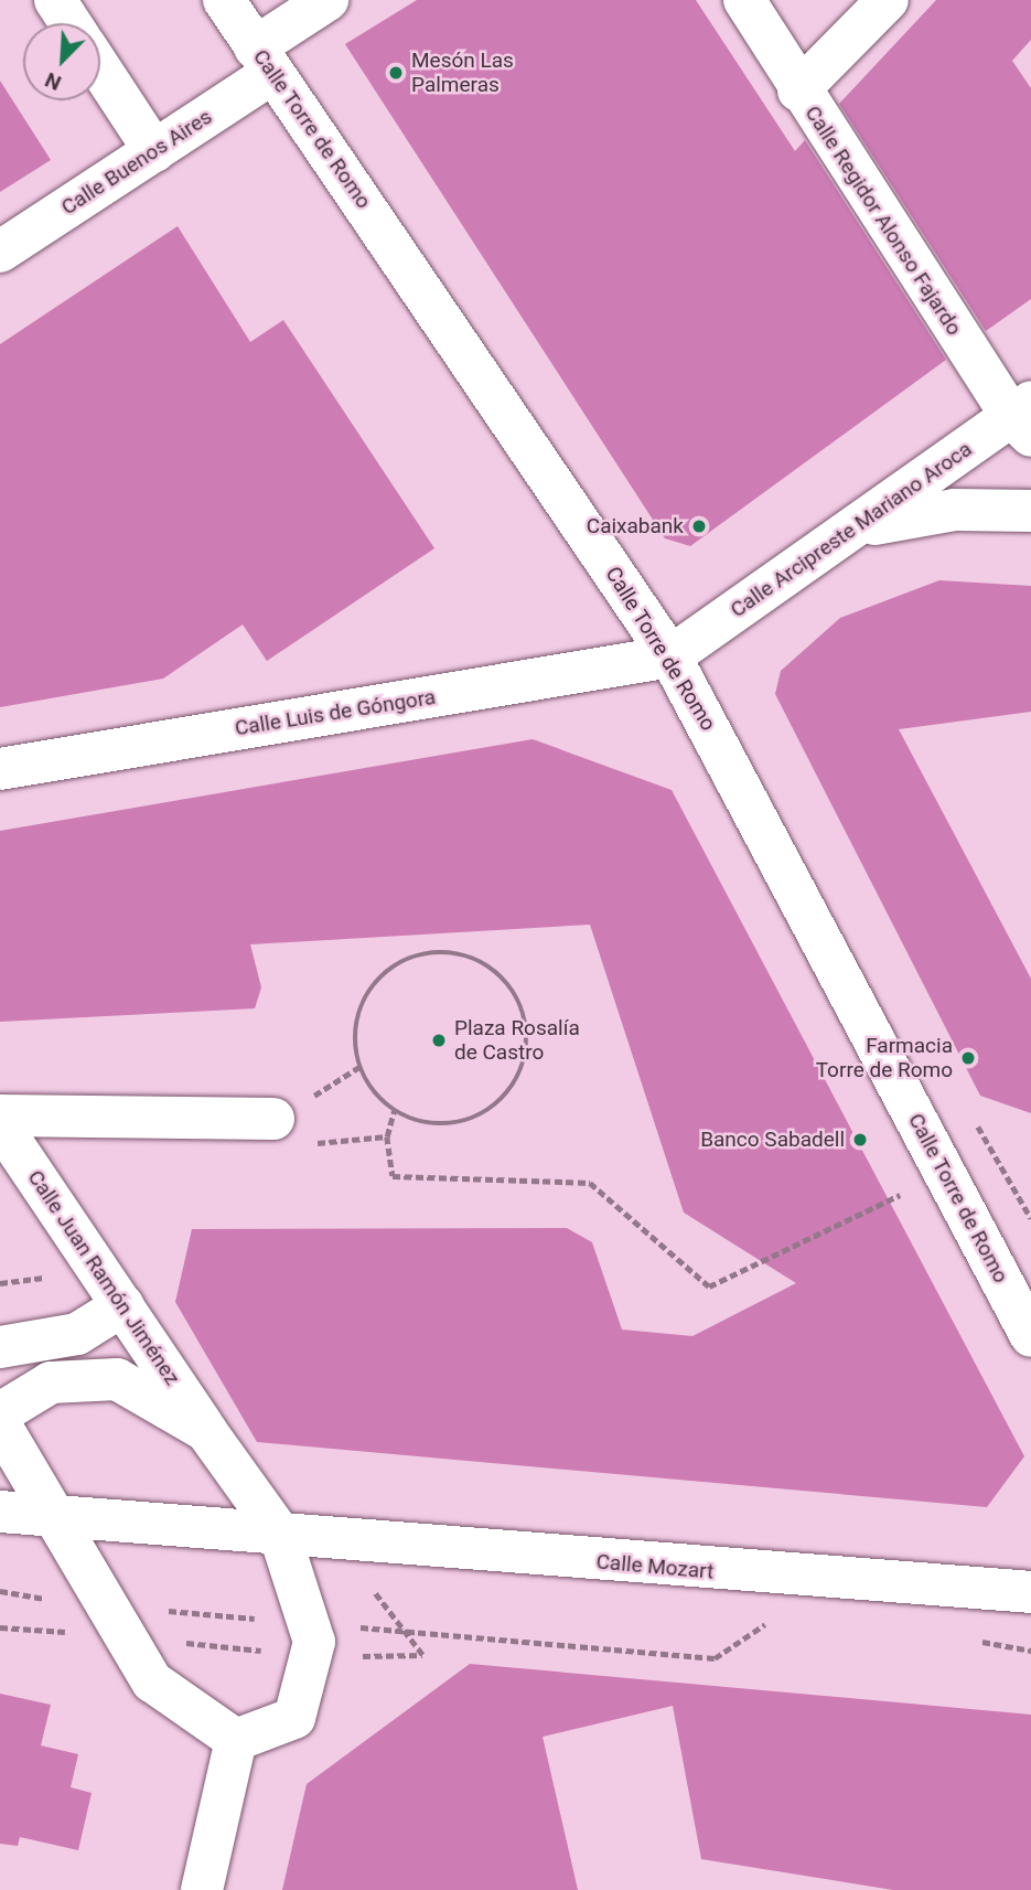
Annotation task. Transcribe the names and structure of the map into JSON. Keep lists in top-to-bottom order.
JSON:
{
  "streets": {
    "street": [
      "Calle Torre de Romo",
      "Calle Buenos Aires",
      "Calle Regidor Alonso Fajardo",
      "Calle Arcipreste Mariano Aroca",
      "Calle Luis de Góngora",
      "Calle Juan Ramón Jiménez",
      "Calle Mozart"
    ]
  },
  "crossings": [
    ["Calle Torre de Romo", "Calle Buenos Aires"],
    ["Calle Torre de Romo", "Calle Arcipreste Mariano Aroca"],
    ["Calle Torre de Romo", "Calle Luis de Góngora"],
    ["Calle Regidor Alonso Fajardo", "Calle Arcipreste Mariano Aroca"],
    ["Calle Arcipreste Mariano Aroca", "Calle Luis de Góngora"],
    ["Calle Juan Ramón Jiménez", "Calle Mozart"]
  ],
  "places": [
    "Mesón Las Palmeras",
    "Caixabank",
    "Plaza Rosalía de Castro",
    "Farmacia Torre de Romo",
    "Banco Sabadell"
  ],
  "north": "bottom left"
}
